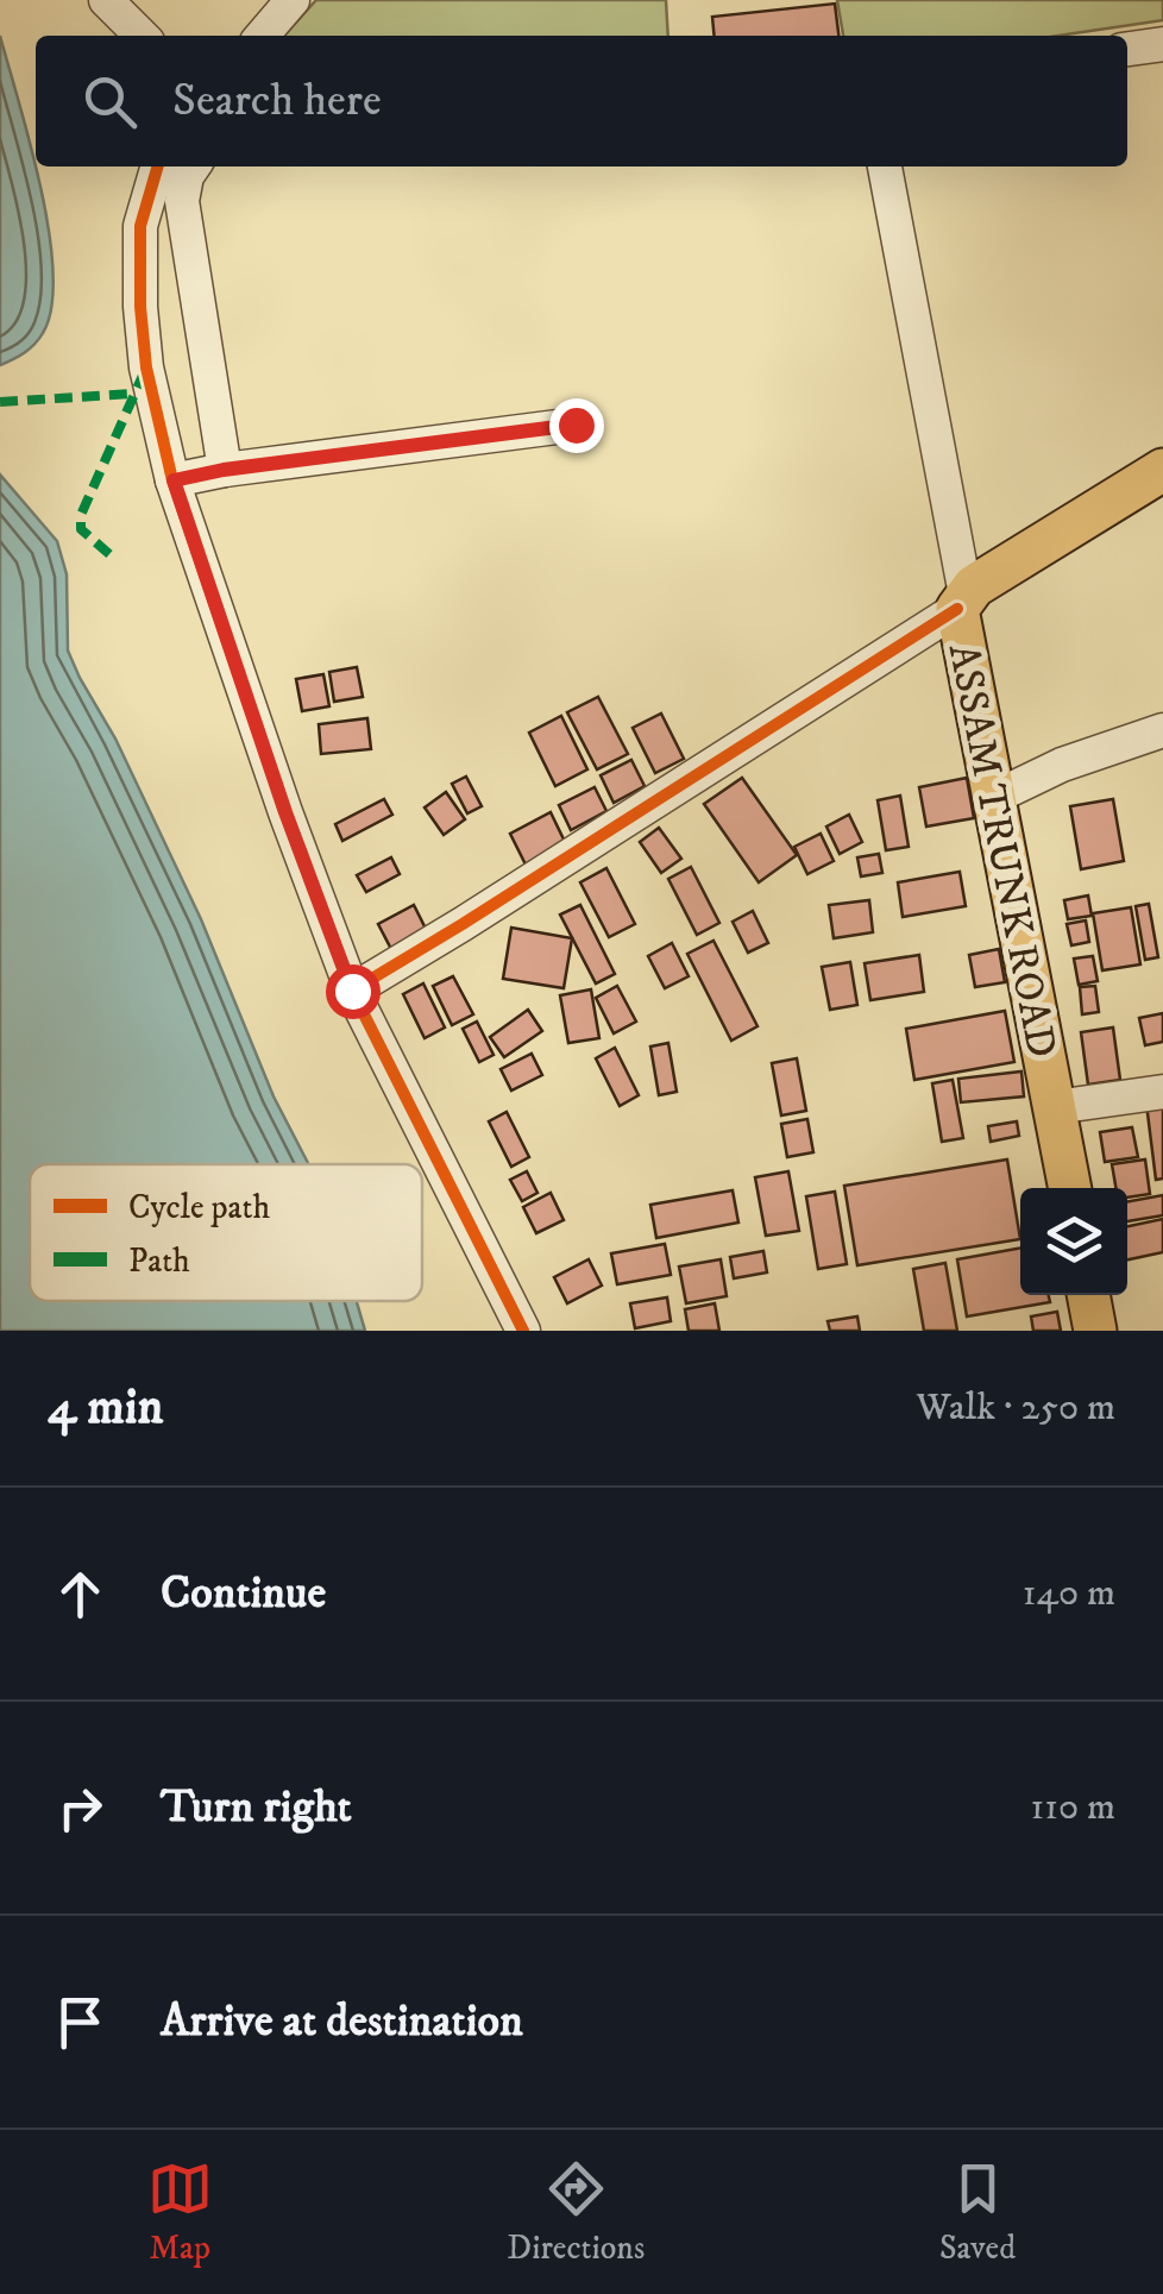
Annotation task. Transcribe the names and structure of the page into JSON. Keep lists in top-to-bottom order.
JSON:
{
  "streets": {
    "main road": ["ASSAM TRUNK ROAD"]
  },
  "legend": ["Cycle path", "Path"],
  "page": {
    "search": "Search here",
    "heading": ["4 min", "Walk · 250 m"],
    "list": [
      ["Continue", "140 m"],
      ["Turn right", "110 m"],
      "Arrive at destination"
    ],
    "nav": ["Map", "Directions", "Saved"]
  }
}
